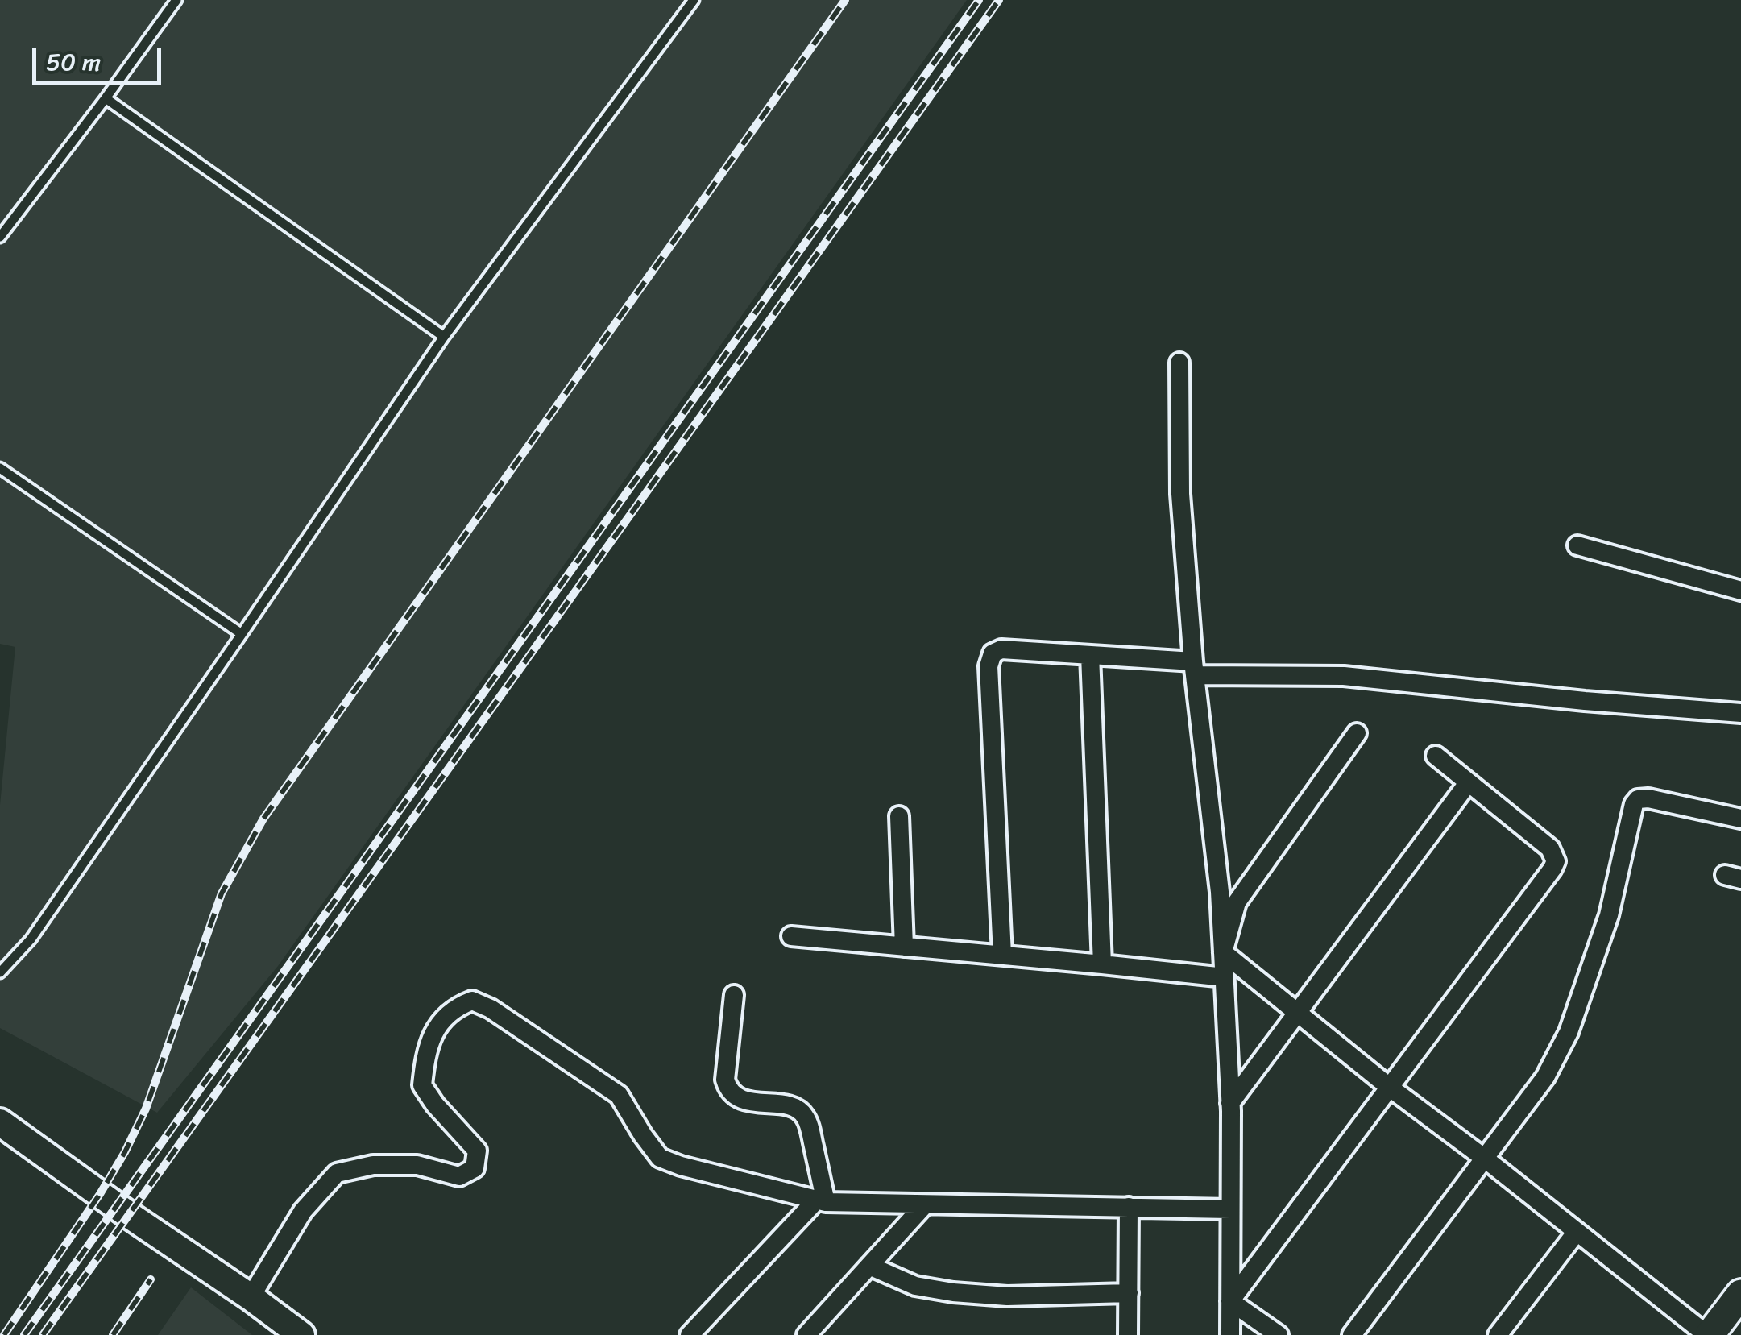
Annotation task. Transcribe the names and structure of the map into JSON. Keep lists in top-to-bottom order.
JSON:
{
  "scale_bar": "50 m"
}
